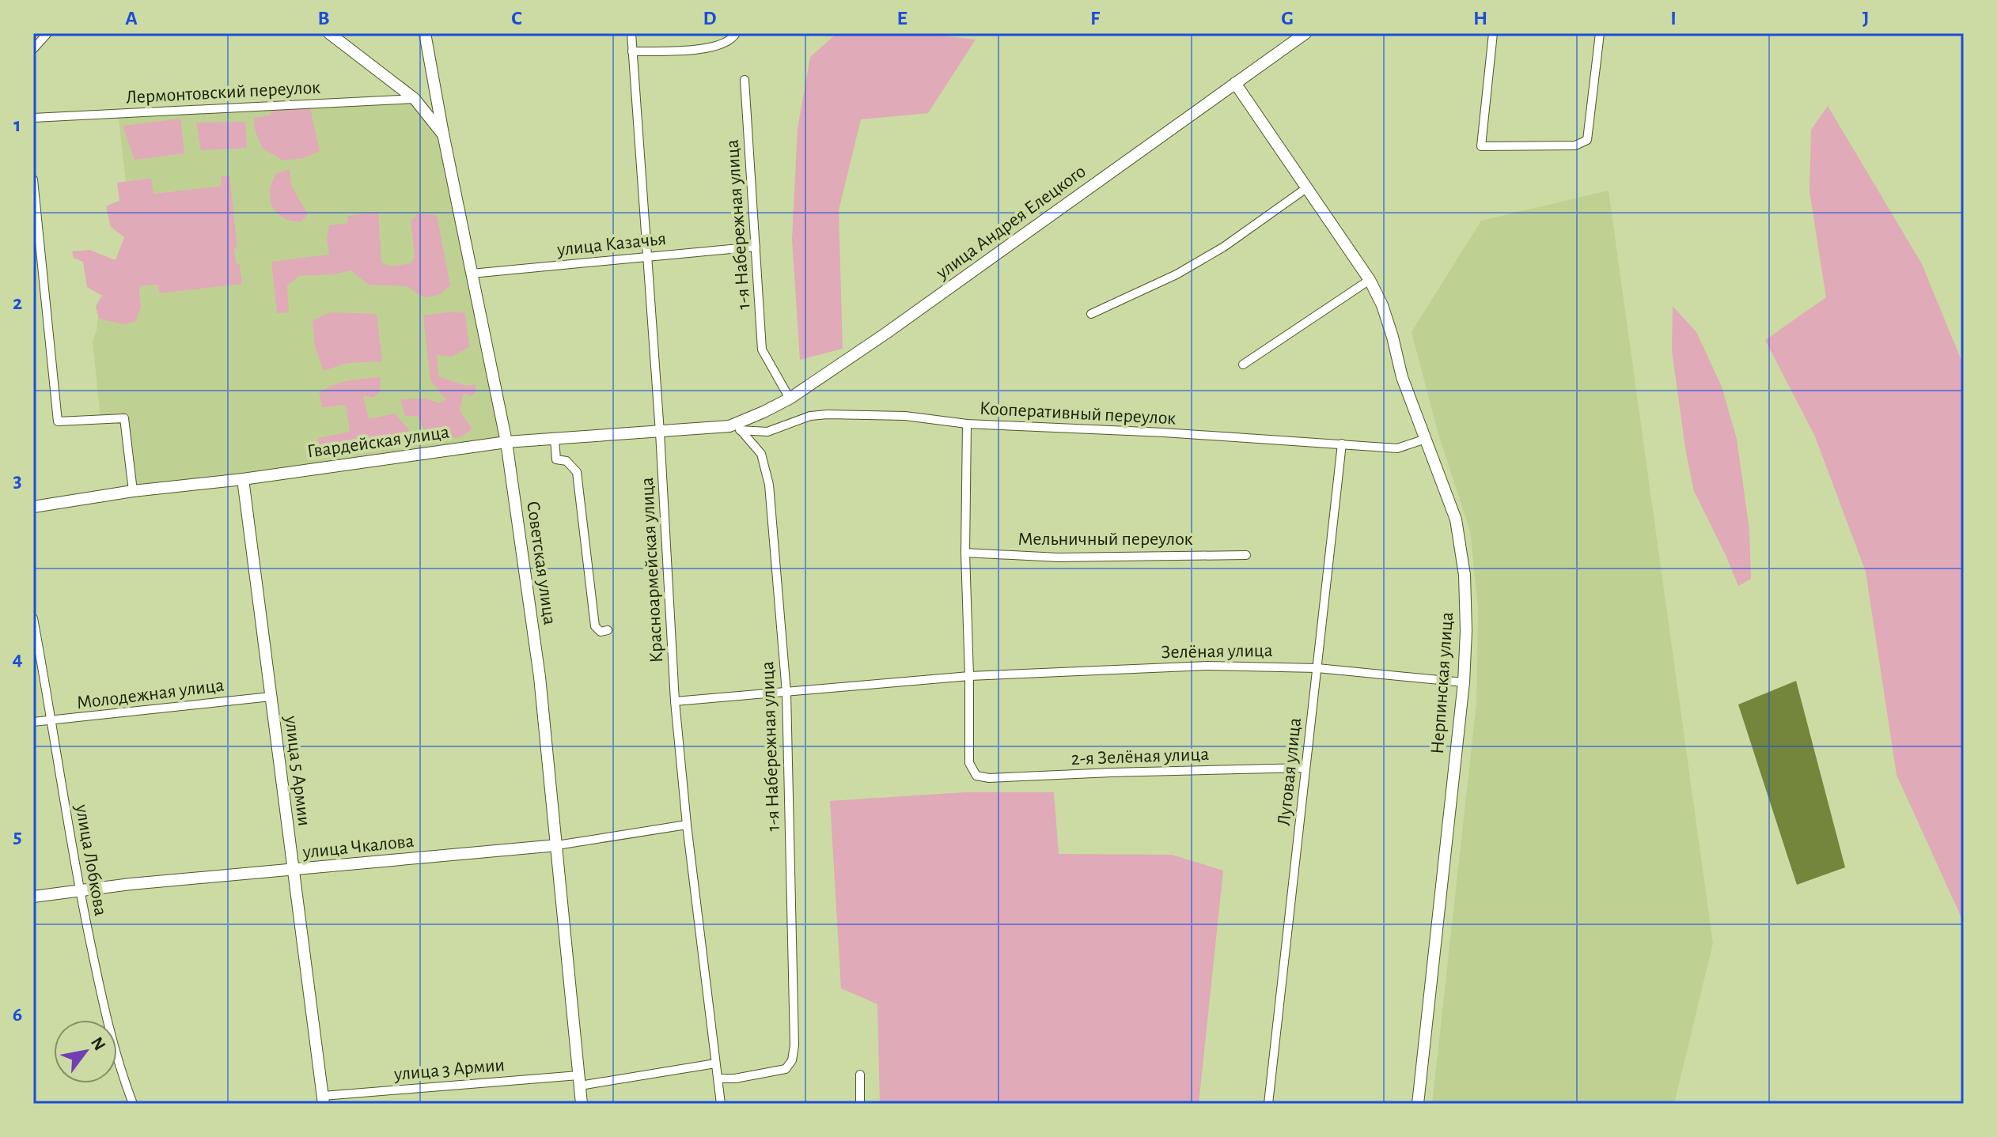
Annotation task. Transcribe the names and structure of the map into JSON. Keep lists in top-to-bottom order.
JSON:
{
  "streets": {
    "main road": [
      "улица Андрея Елецкого",
      "Гвардейская улица",
      "Советская улица",
      "Нерпинская улица",
      "улица 5 Армии",
      "улица Чкалова"
    ],
    "street": [
      "Лермонтовский переулок",
      "1-я Набережная улица",
      "улица Казачья",
      "Кооперативный переулок",
      "Мельничный переулок",
      "Красноармейская улица",
      "Зелёная улица",
      "Молодежная улица",
      "2-я Зелёная улица",
      "Луговая улица",
      "улица Лобкова",
      "улица 3 Армии"
    ]
  },
  "crossings": [
    ["улица Андрея Елецкого", "1-я Набережная улица"],
    ["улица Андрея Елецкого", "Кооперативный переулок"],
    ["улица Андрея Елецкого", "Гвардейская улица"],
    ["улица Андрея Елецкого", "Нерпинская улица"],
    ["1-я Набережная улица", "улица Казачья"],
    ["1-я Набережная улица", "Кооперативный переулок"],
    ["1-я Набережная улица", "Красноармейская улица"],
    ["1-я Набережная улица", "Зелёная улица"],
    ["улица Казачья", "Советская улица"],
    ["улица Казачья", "Красноармейская улица"],
    ["Кооперативный переулок", "Гвардейская улица"],
    ["Кооперативный переулок", "Нерпинская улица"],
    ["Кооперативный переулок", "Луговая улица"],
    ["Гвардейская улица", "Советская улица"],
    ["Гвардейская улица", "Красноармейская улица"],
    ["Гвардейская улица", "улица 5 Армии"],
    ["Советская улица", "улица Чкалова"],
    ["Советская улица", "улица 3 Армии"],
    ["Красноармейская улица", "Зелёная улица"],
    ["Красноармейская улица", "улица Чкалова"],
    ["Красноармейская улица", "улица 3 Армии"],
    ["Зелёная улица", "Нерпинская улица"],
    ["Зелёная улица", "2-я Зелёная улица"],
    ["Зелёная улица", "Луговая улица"],
    ["Молодежная улица", "улица 5 Армии"],
    ["Молодежная улица", "улица Лобкова"],
    ["2-я Зелёная улица", "Луговая улица"],
    ["улица 5 Армии", "улица Чкалова"],
    ["улица 5 Армии", "улица 3 Армии"],
    ["улица Чкалова", "улица Лобкова"]
  ],
  "north": "top right",
  "grid": {
    "columns": [
      "A",
      "B",
      "C",
      "D",
      "E",
      "F",
      "G",
      "H",
      "I",
      "J"
    ],
    "rows": [
      "1",
      "2",
      "3",
      "4",
      "5",
      "6"
    ]
  }
}
